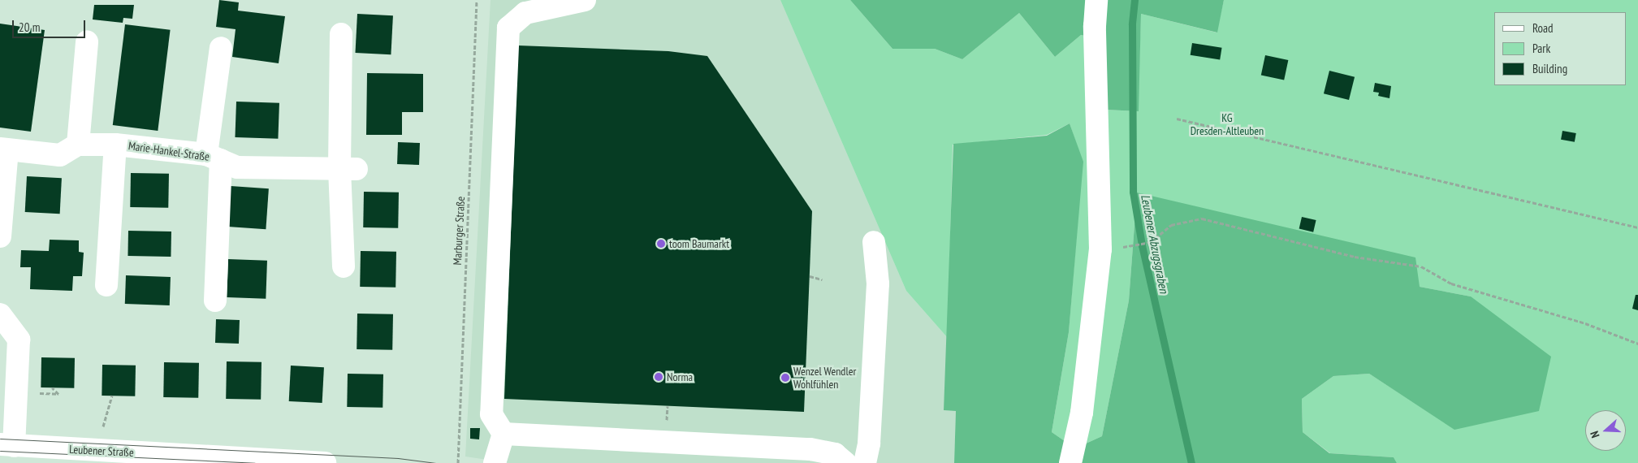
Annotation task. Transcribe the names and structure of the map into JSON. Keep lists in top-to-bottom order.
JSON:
{
  "streets": {
    "street": ["Marie-Hankel-Straße", "Leubener Straße"],
    "path": ["Marburger Straße"]
  },
  "water": ["Leubener Abzugsgraben"],
  "parks": ["KG Dresden-Altleuben"],
  "places": ["toom Baumarkt", "Norma", "Wenzel Wendler Wohlfühlen"],
  "legend": ["Road", "Park", "Building"],
  "scale_bar": "20 m",
  "north": "left"
}
